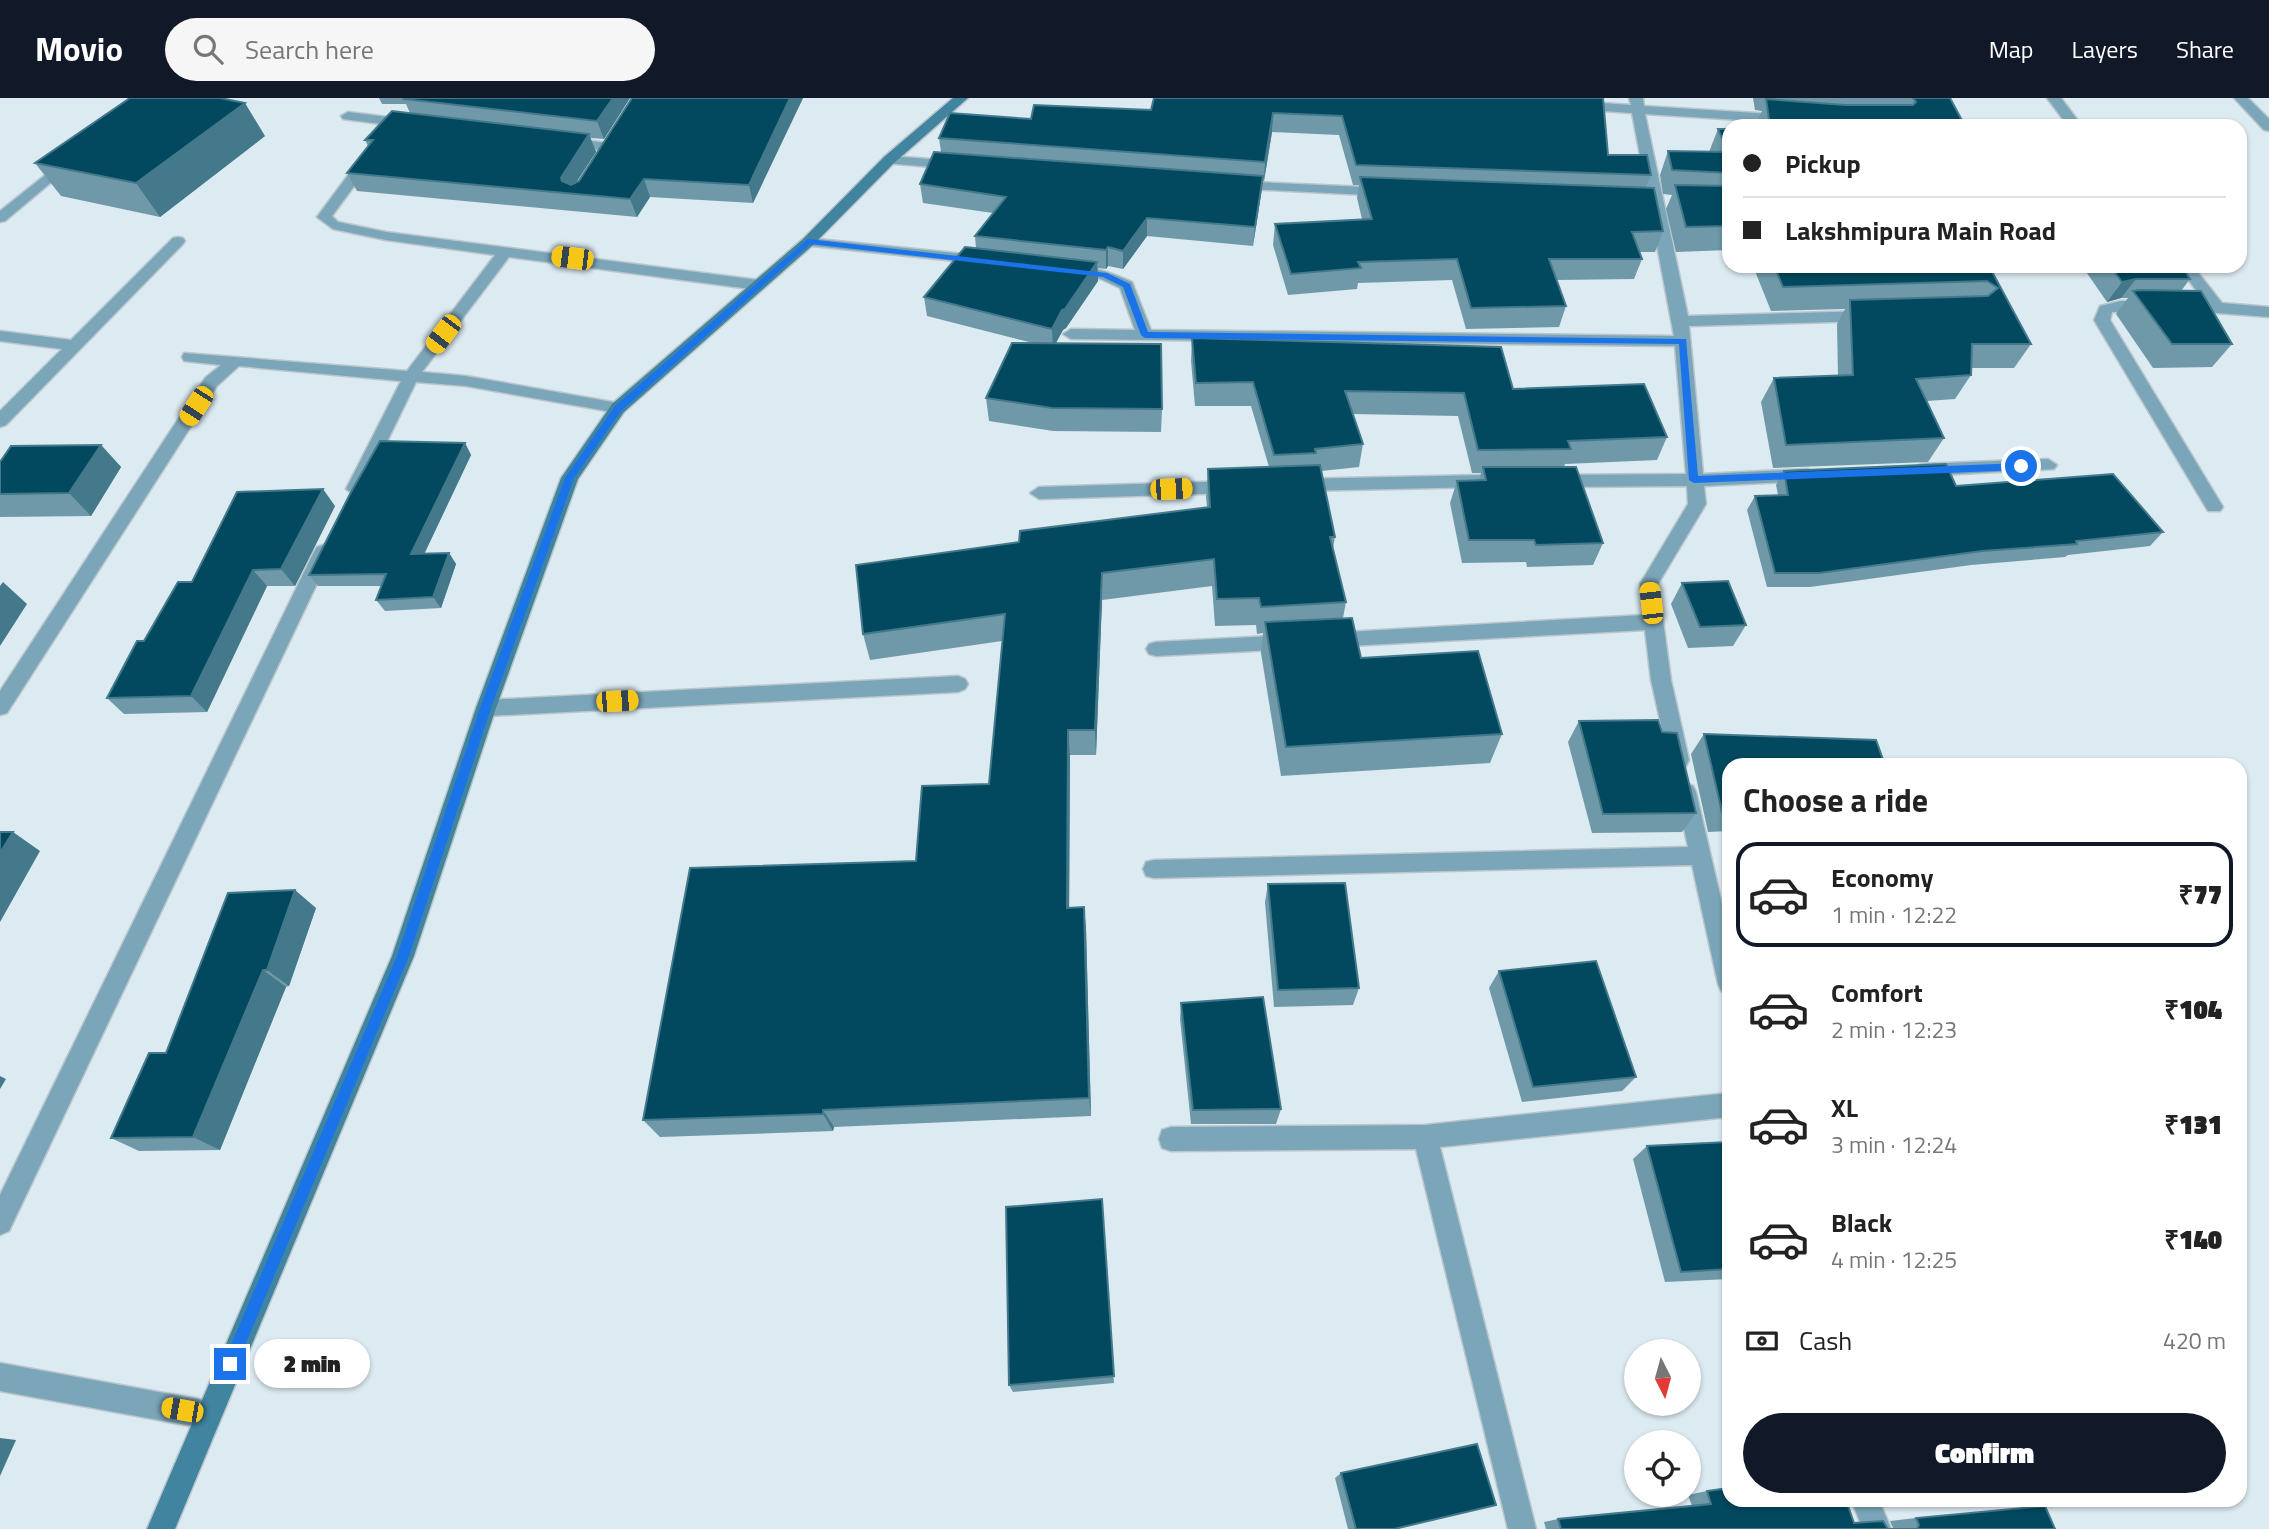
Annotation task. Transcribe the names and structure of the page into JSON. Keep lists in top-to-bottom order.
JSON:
{
  "north": "bottom",
  "page": {
    "header": "Movio",
    "search": "Search here",
    "nav": ["Map", "Layers", "Share"],
    "banner": ["Pickup", "Lakshmipura Main Road"],
    "heading": "Choose a ride",
    "list": [
      {
        "name": "Economy",
        "note": "1 min · 12:22",
        "value": "₹77"
      },
      {
        "name": "Comfort",
        "note": "2 min · 12:23",
        "value": "₹104"
      },
      {
        "name": "XL",
        "note": "3 min · 12:24",
        "value": "₹131"
      },
      {
        "name": "Black",
        "note": "4 min · 12:25",
        "value": "₹140"
      }
    ],
    "pay": ["Cash", "420 m"],
    "bubble": "2 min",
    "buttons": "Confirm"
  }
}
